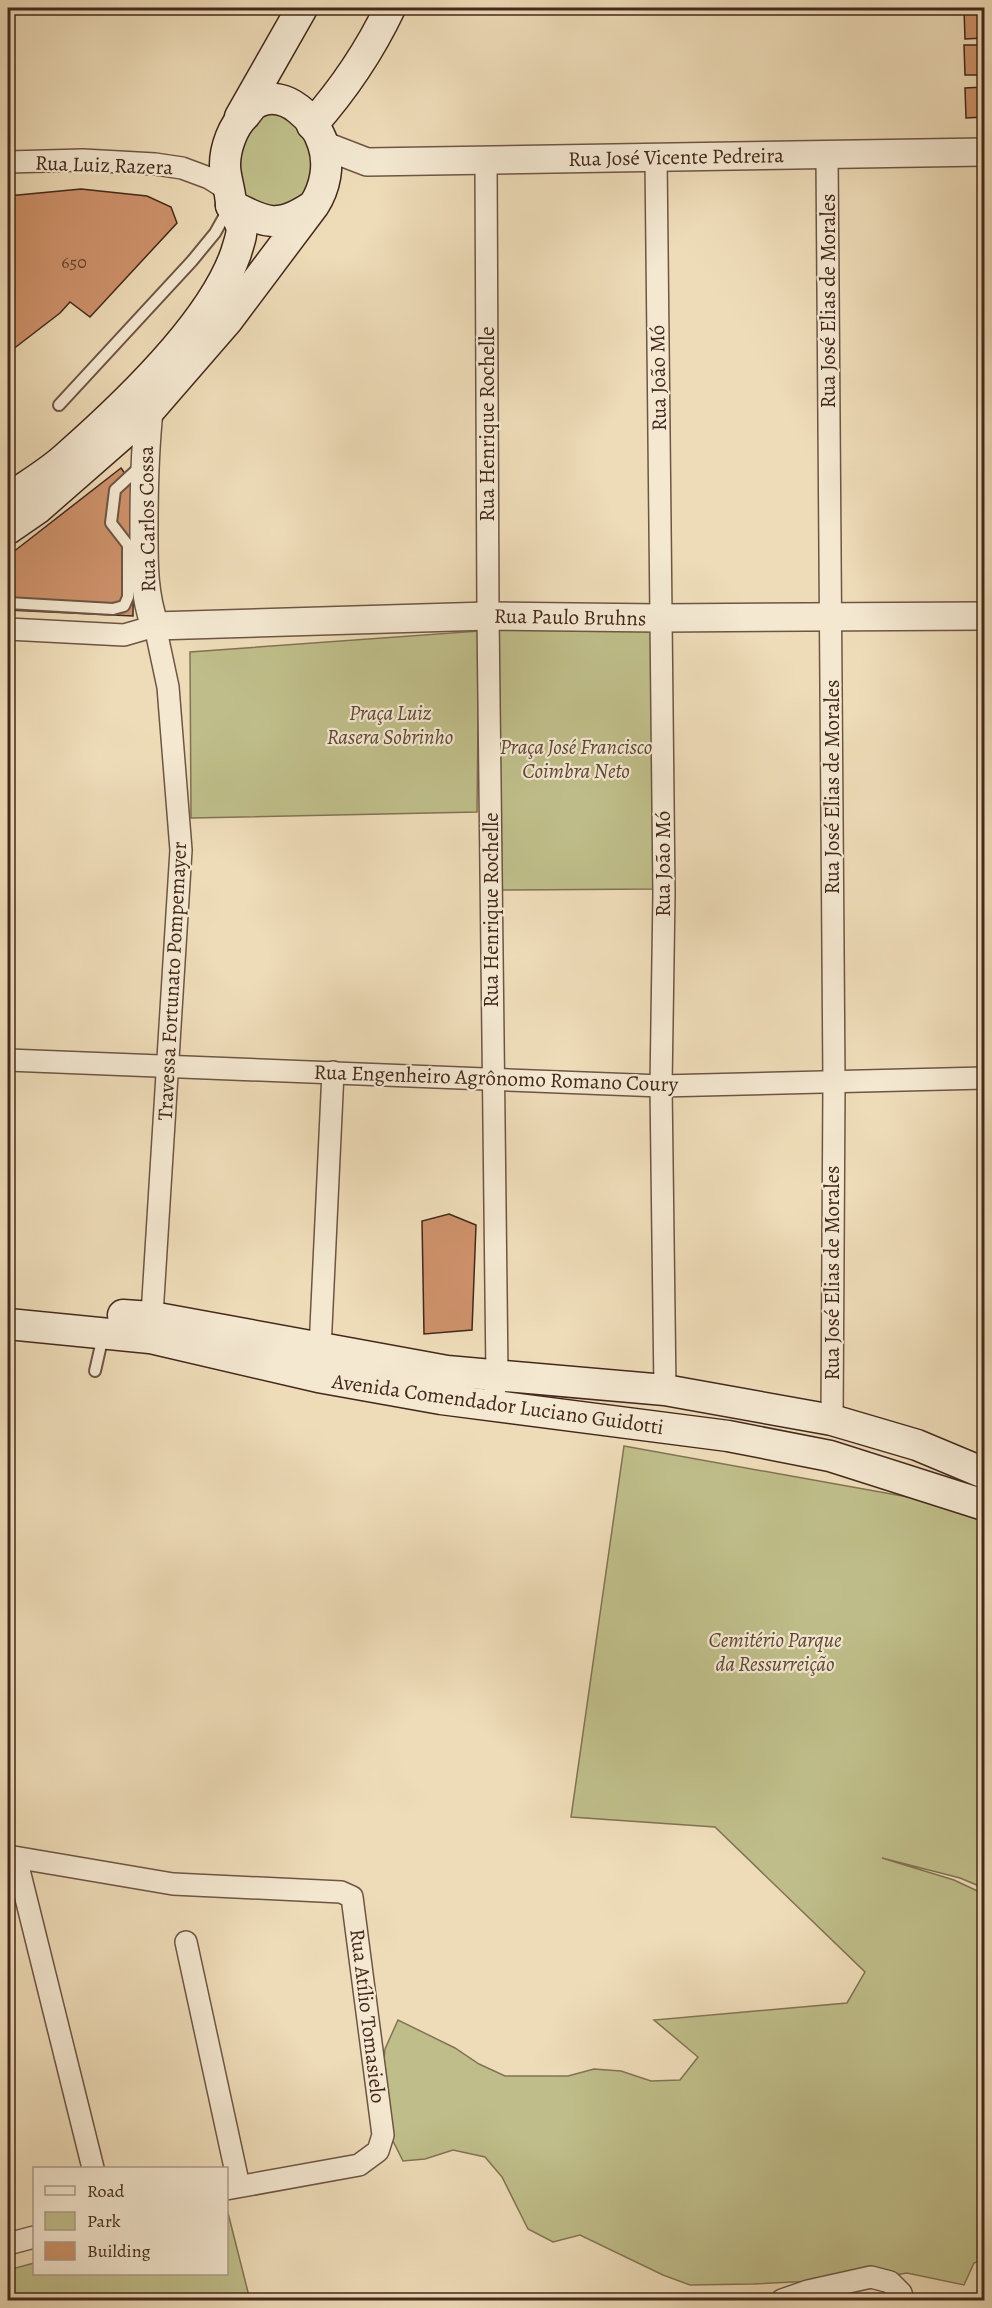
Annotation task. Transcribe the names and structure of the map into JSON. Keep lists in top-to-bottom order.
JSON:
{
  "streets": {
    "main road": ["Avenida Comendador Luciano Guidotti"],
    "street": [
      "Rua José Vicente Pedreira",
      "Rua Luiz Razera",
      "Rua José Elias de Morales",
      "Rua João Mó",
      "Rua Henrique Rochelle",
      "Rua Carlos Cossa",
      "Rua Paulo Bruhns",
      "Travessa Fortunato Pompemayer",
      "Rua Engenheiro Agrônomo Romano Coury",
      "Rua Atílio Tomasielo"
    ]
  },
  "crossings": [
    ["Rua José Vicente Pedreira", "Rua Luiz Razera"],
    ["Rua José Vicente Pedreira", "Rua José Elias de Morales"],
    ["Rua José Vicente Pedreira", "Rua João Mó"],
    ["Rua José Vicente Pedreira", "Rua Henrique Rochelle"],
    ["Rua José Elias de Morales", "Rua Paulo Bruhns"],
    ["Rua José Elias de Morales", "Rua Engenheiro Agrônomo Romano Coury"],
    ["Rua José Elias de Morales", "Avenida Comendador Luciano Guidotti"],
    ["Rua João Mó", "Rua Paulo Bruhns"],
    ["Rua João Mó", "Rua Engenheiro Agrônomo Romano Coury"],
    ["Rua João Mó", "Avenida Comendador Luciano Guidotti"],
    ["Rua Henrique Rochelle", "Rua Paulo Bruhns"],
    ["Rua Henrique Rochelle", "Rua Engenheiro Agrônomo Romano Coury"],
    ["Rua Henrique Rochelle", "Avenida Comendador Luciano Guidotti"],
    ["Rua Carlos Cossa", "Rua Paulo Bruhns"],
    ["Rua Carlos Cossa", "Travessa Fortunato Pompemayer"],
    ["Rua Paulo Bruhns", "Travessa Fortunato Pompemayer"],
    ["Travessa Fortunato Pompemayer", "Rua Engenheiro Agrônomo Romano Coury"],
    ["Travessa Fortunato Pompemayer", "Avenida Comendador Luciano Guidotti"]
  ],
  "parks": ["Praça Luiz Rasera Sobrinho", "Praça José Francisco Coimbra Neto", "Cemitério Parque da Ressurreição"],
  "house_numbers": ["650"],
  "legend": ["Road", "Park", "Building"]
}
